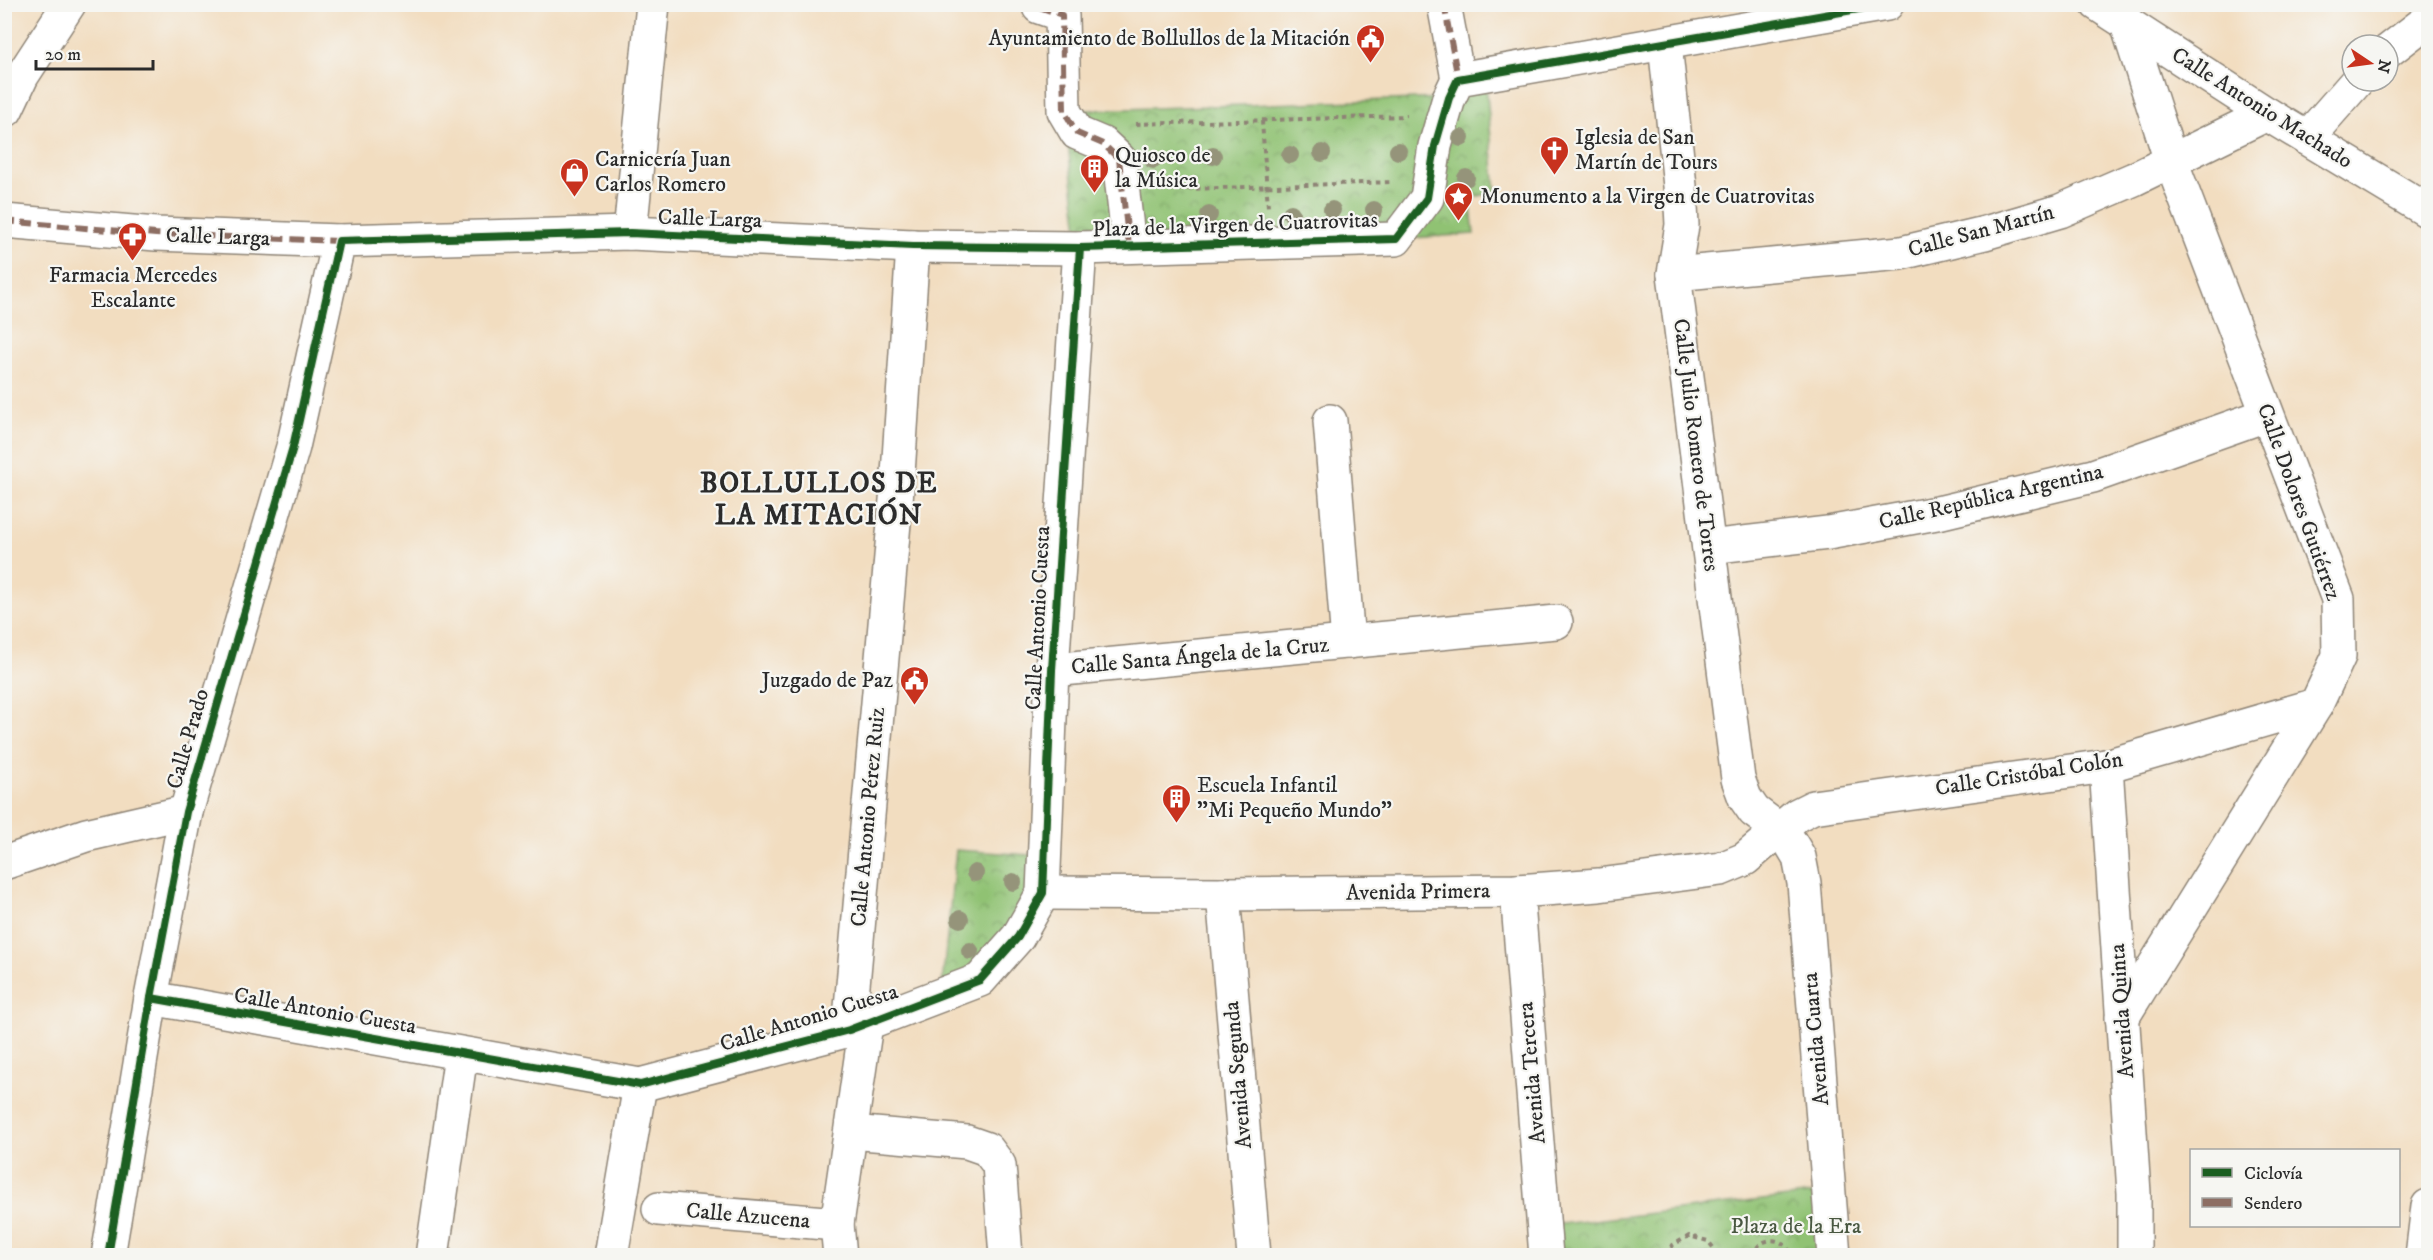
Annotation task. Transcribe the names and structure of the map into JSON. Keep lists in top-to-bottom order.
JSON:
{
  "streets": {
    "street": [
      "Calle Antonio Machado",
      "Calle Larga",
      "Plaza de la Virgen de Cuatrovitas",
      "Calle San Martín",
      "Calle Julio Romero de Torres",
      "Calle República Argentina",
      "Calle Dolores Gutiérrez",
      "Calle Antonio Cuesta",
      "Calle Santa Ángela de la Cruz",
      "Calle Prado",
      "Calle Cristóbal Colón",
      "Calle Antonio Pérez Ruiz",
      "Avenida Primera",
      "Avenida Quinta",
      "Avenida Cuarta",
      "Avenida Tercera",
      "Avenida Segunda",
      "Calle Azucena"
    ]
  },
  "crossings": [
    ["Calle Antonio Machado", "Calle San Martín"],
    ["Calle Antonio Machado", "Calle Dolores Gutiérrez"],
    ["Calle Larga", "Plaza de la Virgen de Cuatrovitas"],
    ["Calle Larga", "Calle Antonio Cuesta"],
    ["Calle Larga", "Calle Prado"],
    ["Calle Larga", "Calle Antonio Pérez Ruiz"],
    ["Plaza de la Virgen de Cuatrovitas", "Calle Antonio Cuesta"],
    ["Calle San Martín", "Calle Julio Romero de Torres"],
    ["Calle San Martín", "Calle Dolores Gutiérrez"],
    ["Calle Julio Romero de Torres", "Calle República Argentina"],
    ["Calle Julio Romero de Torres", "Calle Cristóbal Colón"],
    ["Calle Julio Romero de Torres", "Avenida Primera"],
    ["Calle Julio Romero de Torres", "Avenida Cuarta"],
    ["Calle República Argentina", "Calle Dolores Gutiérrez"],
    ["Calle Dolores Gutiérrez", "Calle Cristóbal Colón"],
    ["Calle Dolores Gutiérrez", "Avenida Quinta"],
    ["Calle Antonio Cuesta", "Calle Santa Ángela de la Cruz"],
    ["Calle Antonio Cuesta", "Calle Prado"],
    ["Calle Antonio Cuesta", "Calle Antonio Pérez Ruiz"],
    ["Calle Antonio Cuesta", "Avenida Primera"],
    ["Calle Cristóbal Colón", "Avenida Primera"],
    ["Calle Cristóbal Colón", "Avenida Quinta"],
    ["Calle Cristóbal Colón", "Avenida Cuarta"],
    ["Calle Antonio Pérez Ruiz", "Calle Azucena"],
    ["Avenida Primera", "Avenida Cuarta"],
    ["Avenida Primera", "Avenida Tercera"],
    ["Avenida Primera", "Avenida Segunda"]
  ],
  "districts": ["BOLLULLOS DE LA MITACIÓN"],
  "parks": ["Plaza de la Era"],
  "places": {
    "public building": ["Ayuntamiento de Bollullos de la Mitación", "Juzgado de Paz"],
    "church": ["Iglesia de San Martín de Tours"],
    "building": ["Quiosco de la Música", "Escuela Infantil \"Mi Pequeño Mundo\""],
    "shop": ["Carnicería Juan Carlos Romero"],
    "place": ["Monumento a la Virgen de Cuatrovitas"],
    "pharmacy": ["Farmacia Mercedes Escalante"]
  },
  "legend": ["Ciclovía", "Sendero"],
  "scale_bar": "20 m",
  "north": "right"
}
